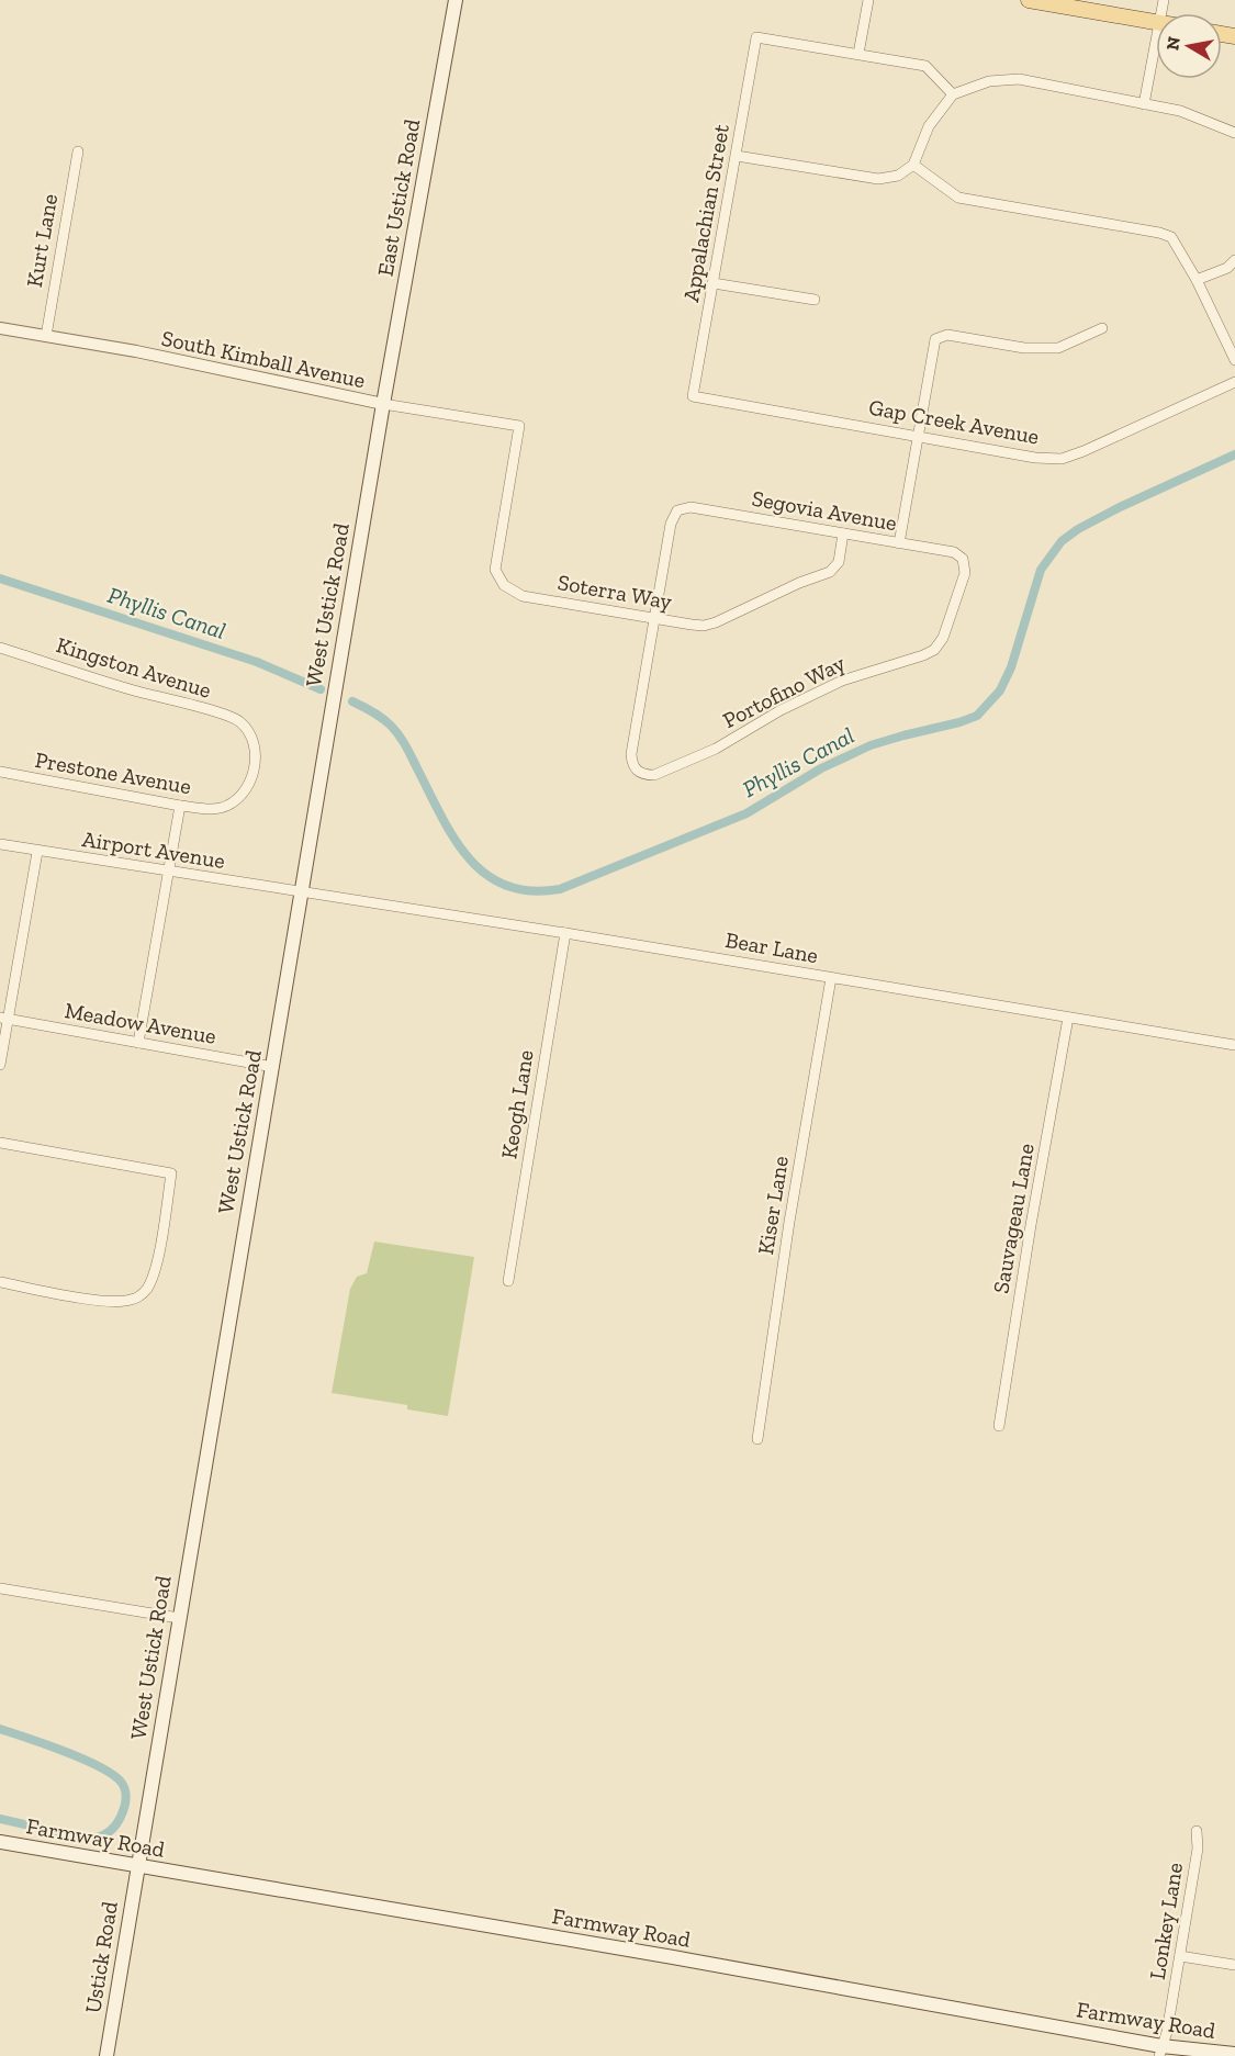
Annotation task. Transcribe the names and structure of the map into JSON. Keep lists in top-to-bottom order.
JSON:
{
  "streets": {
    "main road": [
      "East Ustick Road",
      "West Ustick Road",
      "Farmway Road",
      "Ustick Road"
    ],
    "street": [
      "Appalachian Street",
      "Kurt Lane",
      "South Kimball Avenue",
      "Gap Creek Avenue",
      "Segovia Avenue",
      "Soterra Way",
      "Kingston Avenue",
      "Portofino Way",
      "Prestone Avenue",
      "Airport Avenue",
      "Bear Lane",
      "Meadow Avenue",
      "Keogh Lane",
      "Kiser Lane",
      "Sauvageau Lane",
      "Lonkey Lane"
    ]
  },
  "crossings": [
    ["East Ustick Road", "South Kimball Avenue"],
    ["East Ustick Road", "West Ustick Road"],
    ["Appalachian Street", "Gap Creek Avenue"],
    ["Kurt Lane", "South Kimball Avenue"],
    ["South Kimball Avenue", "Soterra Way"],
    ["South Kimball Avenue", "West Ustick Road"],
    ["Segovia Avenue", "Soterra Way"],
    ["Segovia Avenue", "Portofino Way"],
    ["Soterra Way", "Portofino Way"],
    ["West Ustick Road", "Airport Avenue"],
    ["West Ustick Road", "Bear Lane"],
    ["West Ustick Road", "Meadow Avenue"],
    ["West Ustick Road", "Farmway Road"],
    ["West Ustick Road", "Ustick Road"],
    ["Kingston Avenue", "Prestone Avenue"],
    ["Airport Avenue", "Bear Lane"],
    ["Bear Lane", "Keogh Lane"],
    ["Bear Lane", "Kiser Lane"],
    ["Bear Lane", "Sauvageau Lane"],
    ["Farmway Road", "Lonkey Lane"],
    ["Farmway Road", "Ustick Road"]
  ],
  "water": ["Phyllis Canal"],
  "north": "left"
}
